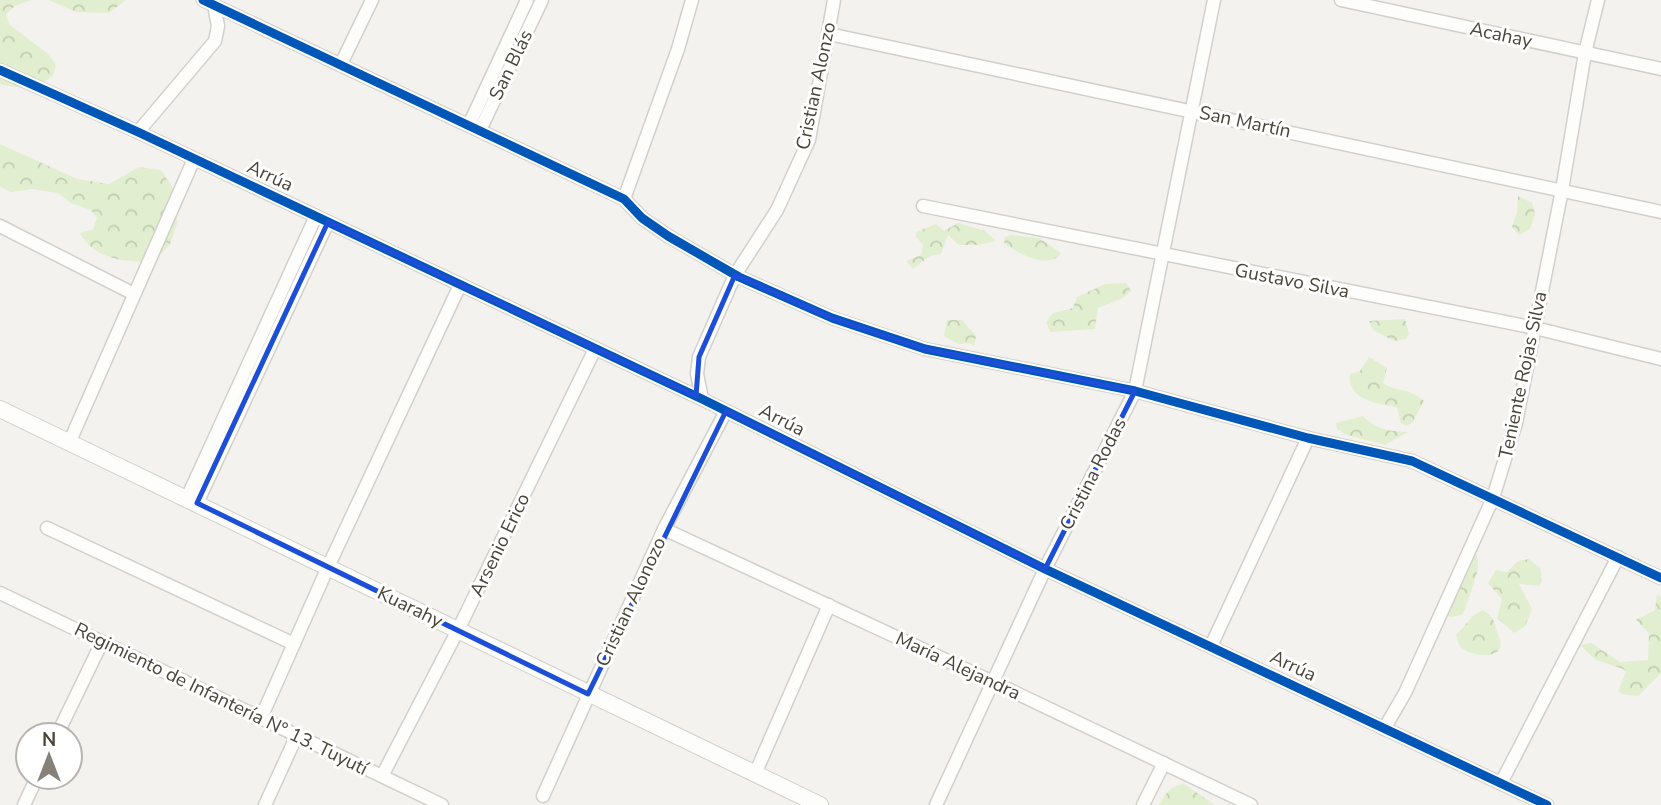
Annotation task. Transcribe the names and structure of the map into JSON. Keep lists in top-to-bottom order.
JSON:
{
  "streets": {
    "street": [
      "Acahay",
      "San Blás",
      "Cristian Alonzo",
      "San Martín",
      "Arrúa",
      "Gustavo Silva",
      "Teniente Rojas Silva",
      "Cristina Rodas",
      "Arsenio Erico",
      "Cristian Alonozo",
      "Kuarahy",
      "María Alejandra",
      "Regimiento de Infantería N° 13. Tuyutí"
    ]
  },
  "crossings": [
    ["Acahay", "Teniente Rojas Silva"],
    ["Cristian Alonzo", "San Martín"],
    ["Cristian Alonzo", "Arrúa"],
    ["San Martín", "Teniente Rojas Silva"],
    ["San Martín", "Cristina Rodas"],
    ["Arrúa", "Teniente Rojas Silva"],
    ["Arrúa", "Cristina Rodas"],
    ["Arrúa", "Arsenio Erico"],
    ["Arrúa", "Cristian Alonozo"],
    ["Gustavo Silva", "Teniente Rojas Silva"],
    ["Gustavo Silva", "Cristina Rodas"],
    ["Cristina Rodas", "María Alejandra"],
    ["Arsenio Erico", "Kuarahy"],
    ["Arsenio Erico", "Regimiento de Infantería N° 13. Tuyutí"],
    ["Cristian Alonozo", "Kuarahy"],
    ["Cristian Alonozo", "María Alejandra"]
  ],
  "north": "top"
}
